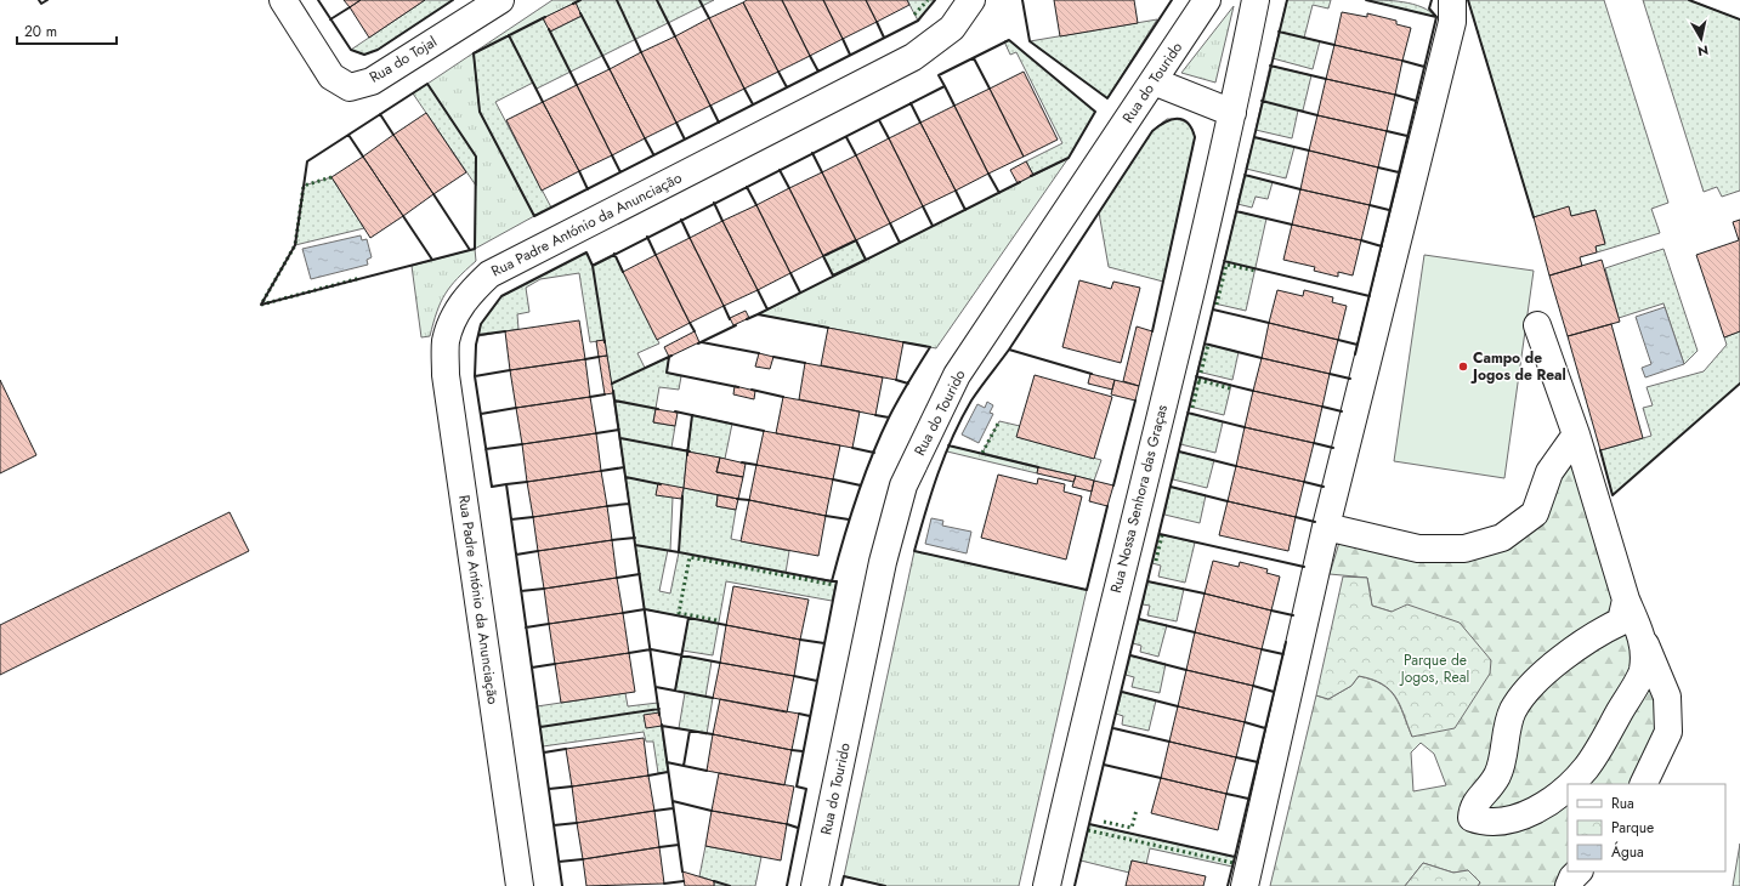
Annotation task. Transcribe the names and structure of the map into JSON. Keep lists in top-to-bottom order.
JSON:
{
  "streets": {
    "street": [
      "Rua do Tojal",
      "Rua do Tourido",
      "Rua Padre António da Anunciação",
      "Rua Nossa Senhora das Graças"
    ]
  },
  "parks": ["Parque de Jogos, Real"],
  "places": ["Campo de Jogos de Real"],
  "legend": ["Rua", "Parque", "Água"],
  "scale_bar": "20 m",
  "north": "bottom"
}
